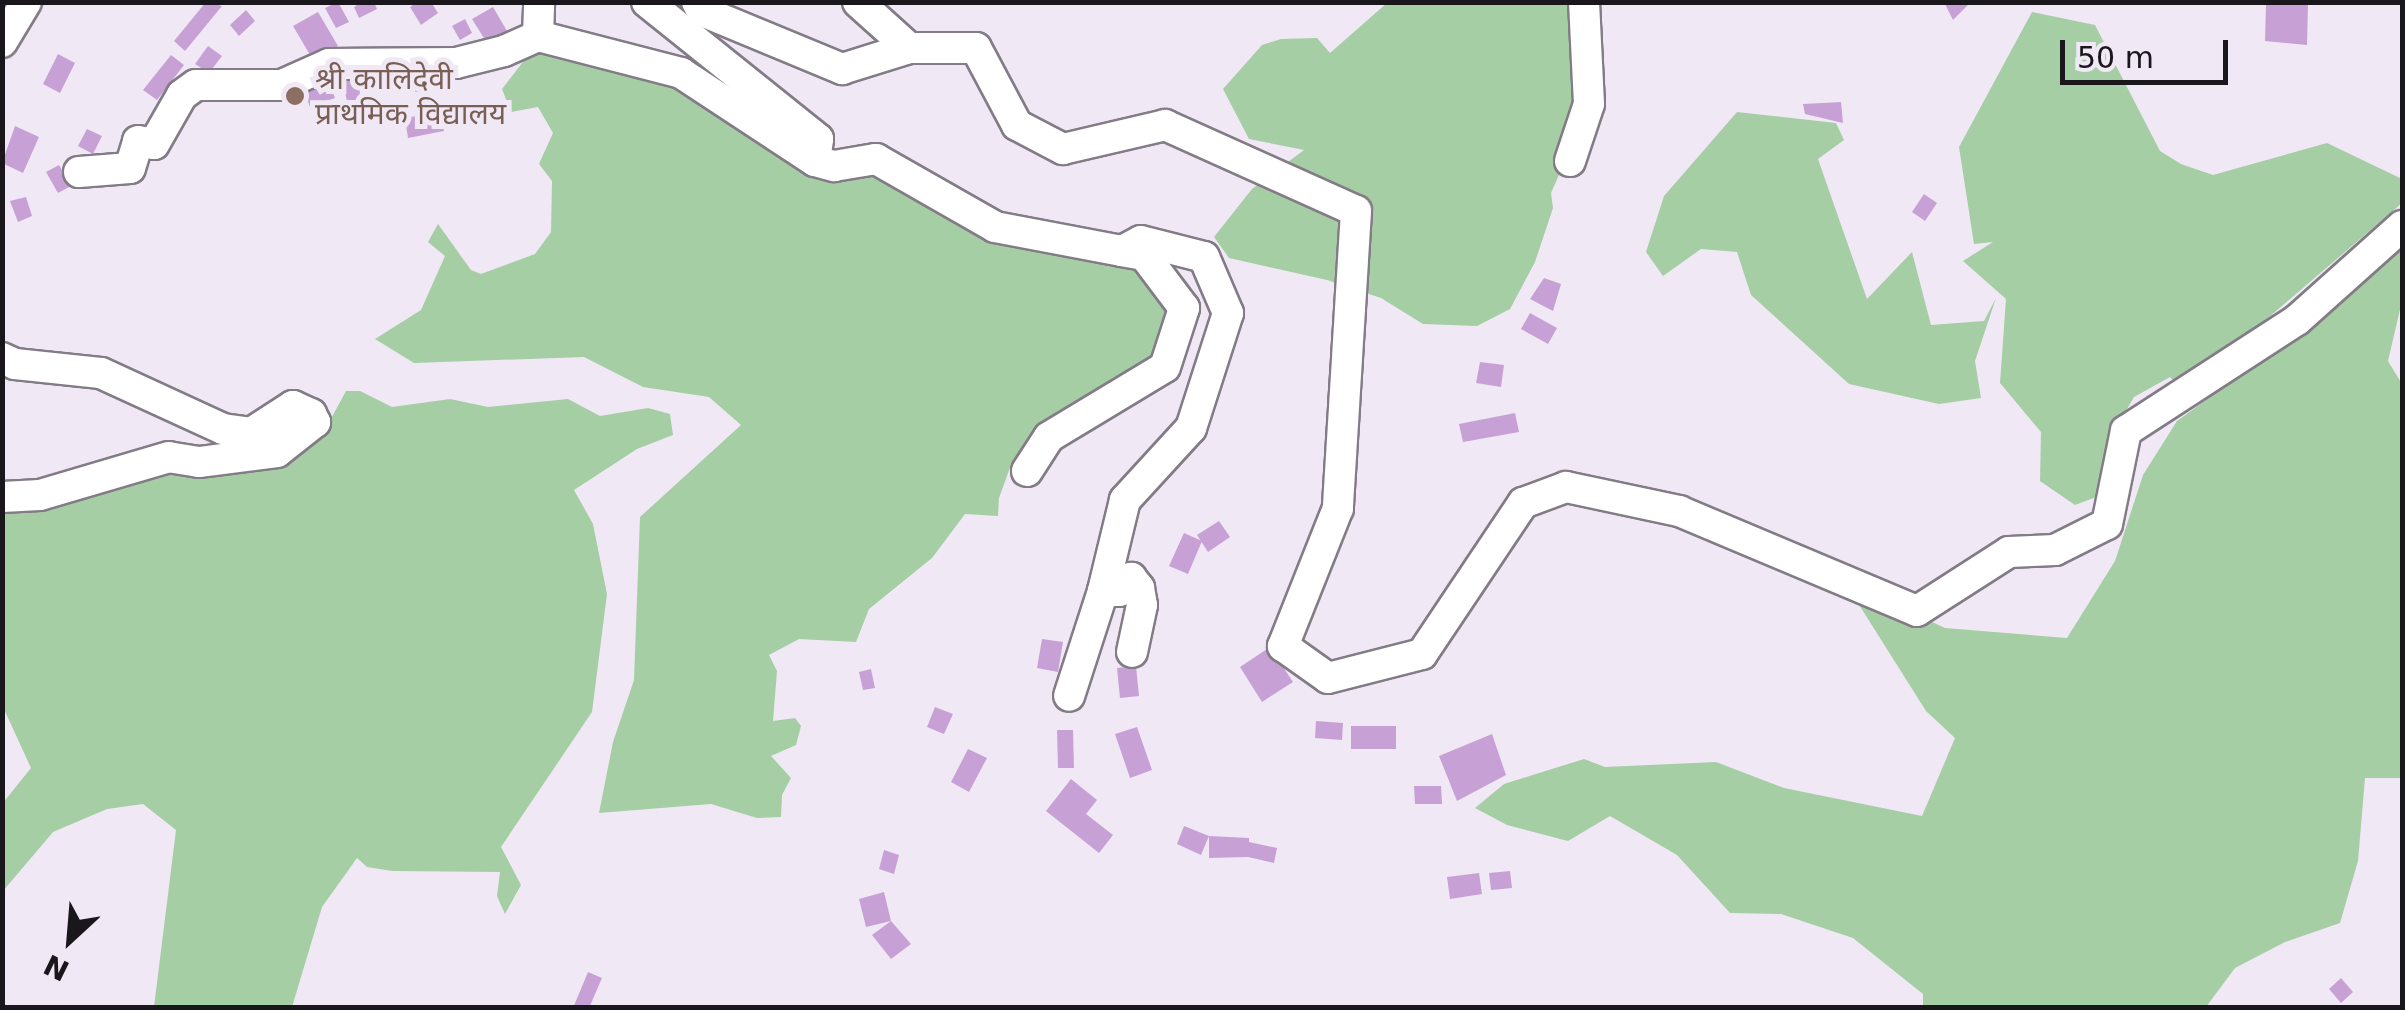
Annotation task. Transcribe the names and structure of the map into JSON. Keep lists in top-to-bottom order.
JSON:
{
  "places": ["श्री कालिदेवी प्राथमिक विद्यालय"],
  "scale_bar": "50 m",
  "north": "bottom left"
}
